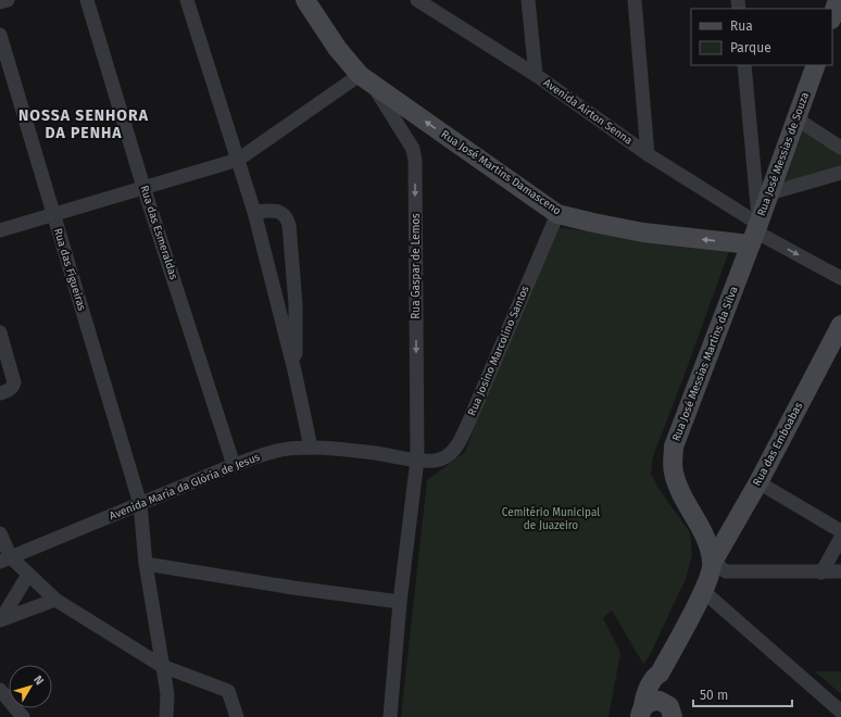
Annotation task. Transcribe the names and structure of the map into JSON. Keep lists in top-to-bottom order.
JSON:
{
  "streets": {
    "street": [
      "Avenida Airton Senna",
      "Rua José Messias de Souza",
      "Rua José Martins Damasceno",
      "Rua das Esmeraldas",
      "Rua Gaspar de Lemos",
      "Rua das Figueiras",
      "Rua Josino Marcolino Santos",
      "Rua José Messias Martins da Silva",
      "Rua das Emboabas",
      "Avenida Maria da Glória de Jesus"
    ]
  },
  "crossings": [
    ["Avenida Airton Senna", "Rua José Messias de Souza"],
    ["Avenida Airton Senna", "Rua José Martins Damasceno"],
    ["Avenida Airton Senna", "Rua José Messias Martins da Silva"],
    ["Rua José Messias de Souza", "Rua José Martins Damasceno"],
    ["Rua José Messias de Souza", "Rua José Messias Martins da Silva"],
    ["Rua José Martins Damasceno", "Rua Gaspar de Lemos"],
    ["Rua José Martins Damasceno", "Rua Josino Marcolino Santos"],
    ["Rua José Martins Damasceno", "Rua José Messias Martins da Silva"],
    ["Rua das Esmeraldas", "Avenida Maria da Glória de Jesus"],
    ["Rua Gaspar de Lemos", "Rua Josino Marcolino Santos"],
    ["Rua Gaspar de Lemos", "Avenida Maria da Glória de Jesus"],
    ["Rua das Figueiras", "Avenida Maria da Glória de Jesus"],
    ["Rua Josino Marcolino Santos", "Avenida Maria da Glória de Jesus"],
    ["Rua José Messias Martins da Silva", "Rua das Emboabas"]
  ],
  "one_way": ["Rua José Martins Damasceno", "Rua Gaspar de Lemos"],
  "districts": ["NOSSA SENHORA DA PENHA"],
  "parks": ["Cemitério Municipal de Juazeiro"],
  "legend": ["Rua", "Parque"],
  "scale_bar": "50 m",
  "north": "top right"
}
